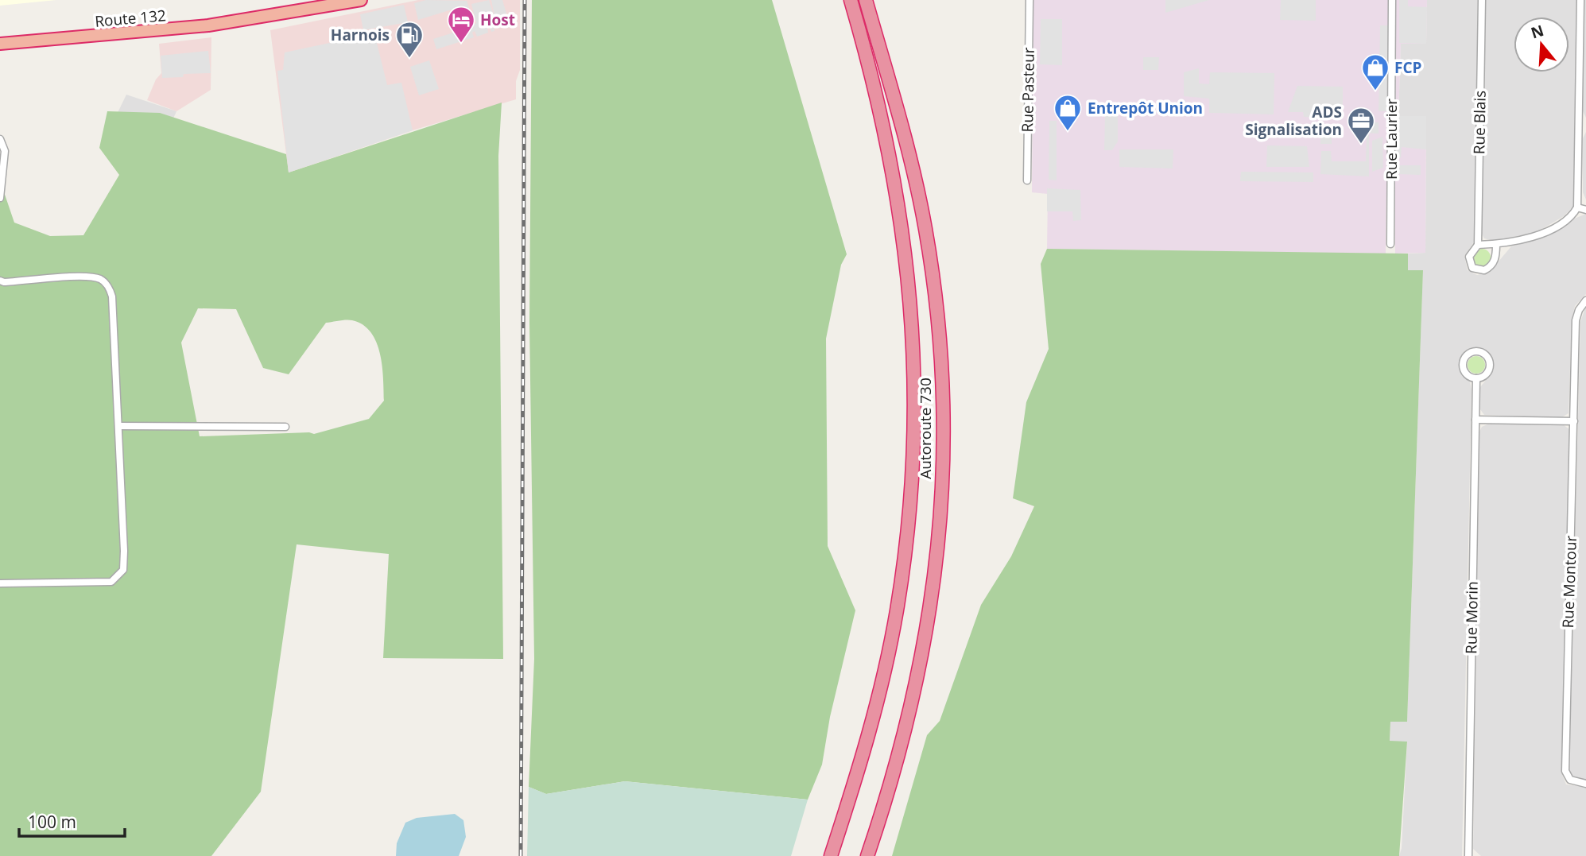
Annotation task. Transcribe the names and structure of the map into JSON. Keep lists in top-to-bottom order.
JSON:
{
  "streets": {
    "highway": ["Route 132", "Autoroute 730"],
    "street": [
      "Rue Pasteur",
      "Rue Blais",
      "Rue Laurier",
      "Rue Montour",
      "Rue Morin"
    ]
  },
  "places": {
    "hotel": ["Host"],
    "fuel station": ["Harnois"],
    "shop": ["FCP", "Entrepôt Union"],
    "office": ["ADS Signalisation"]
  },
  "scale_bar": "100 m",
  "north": "top"
}
